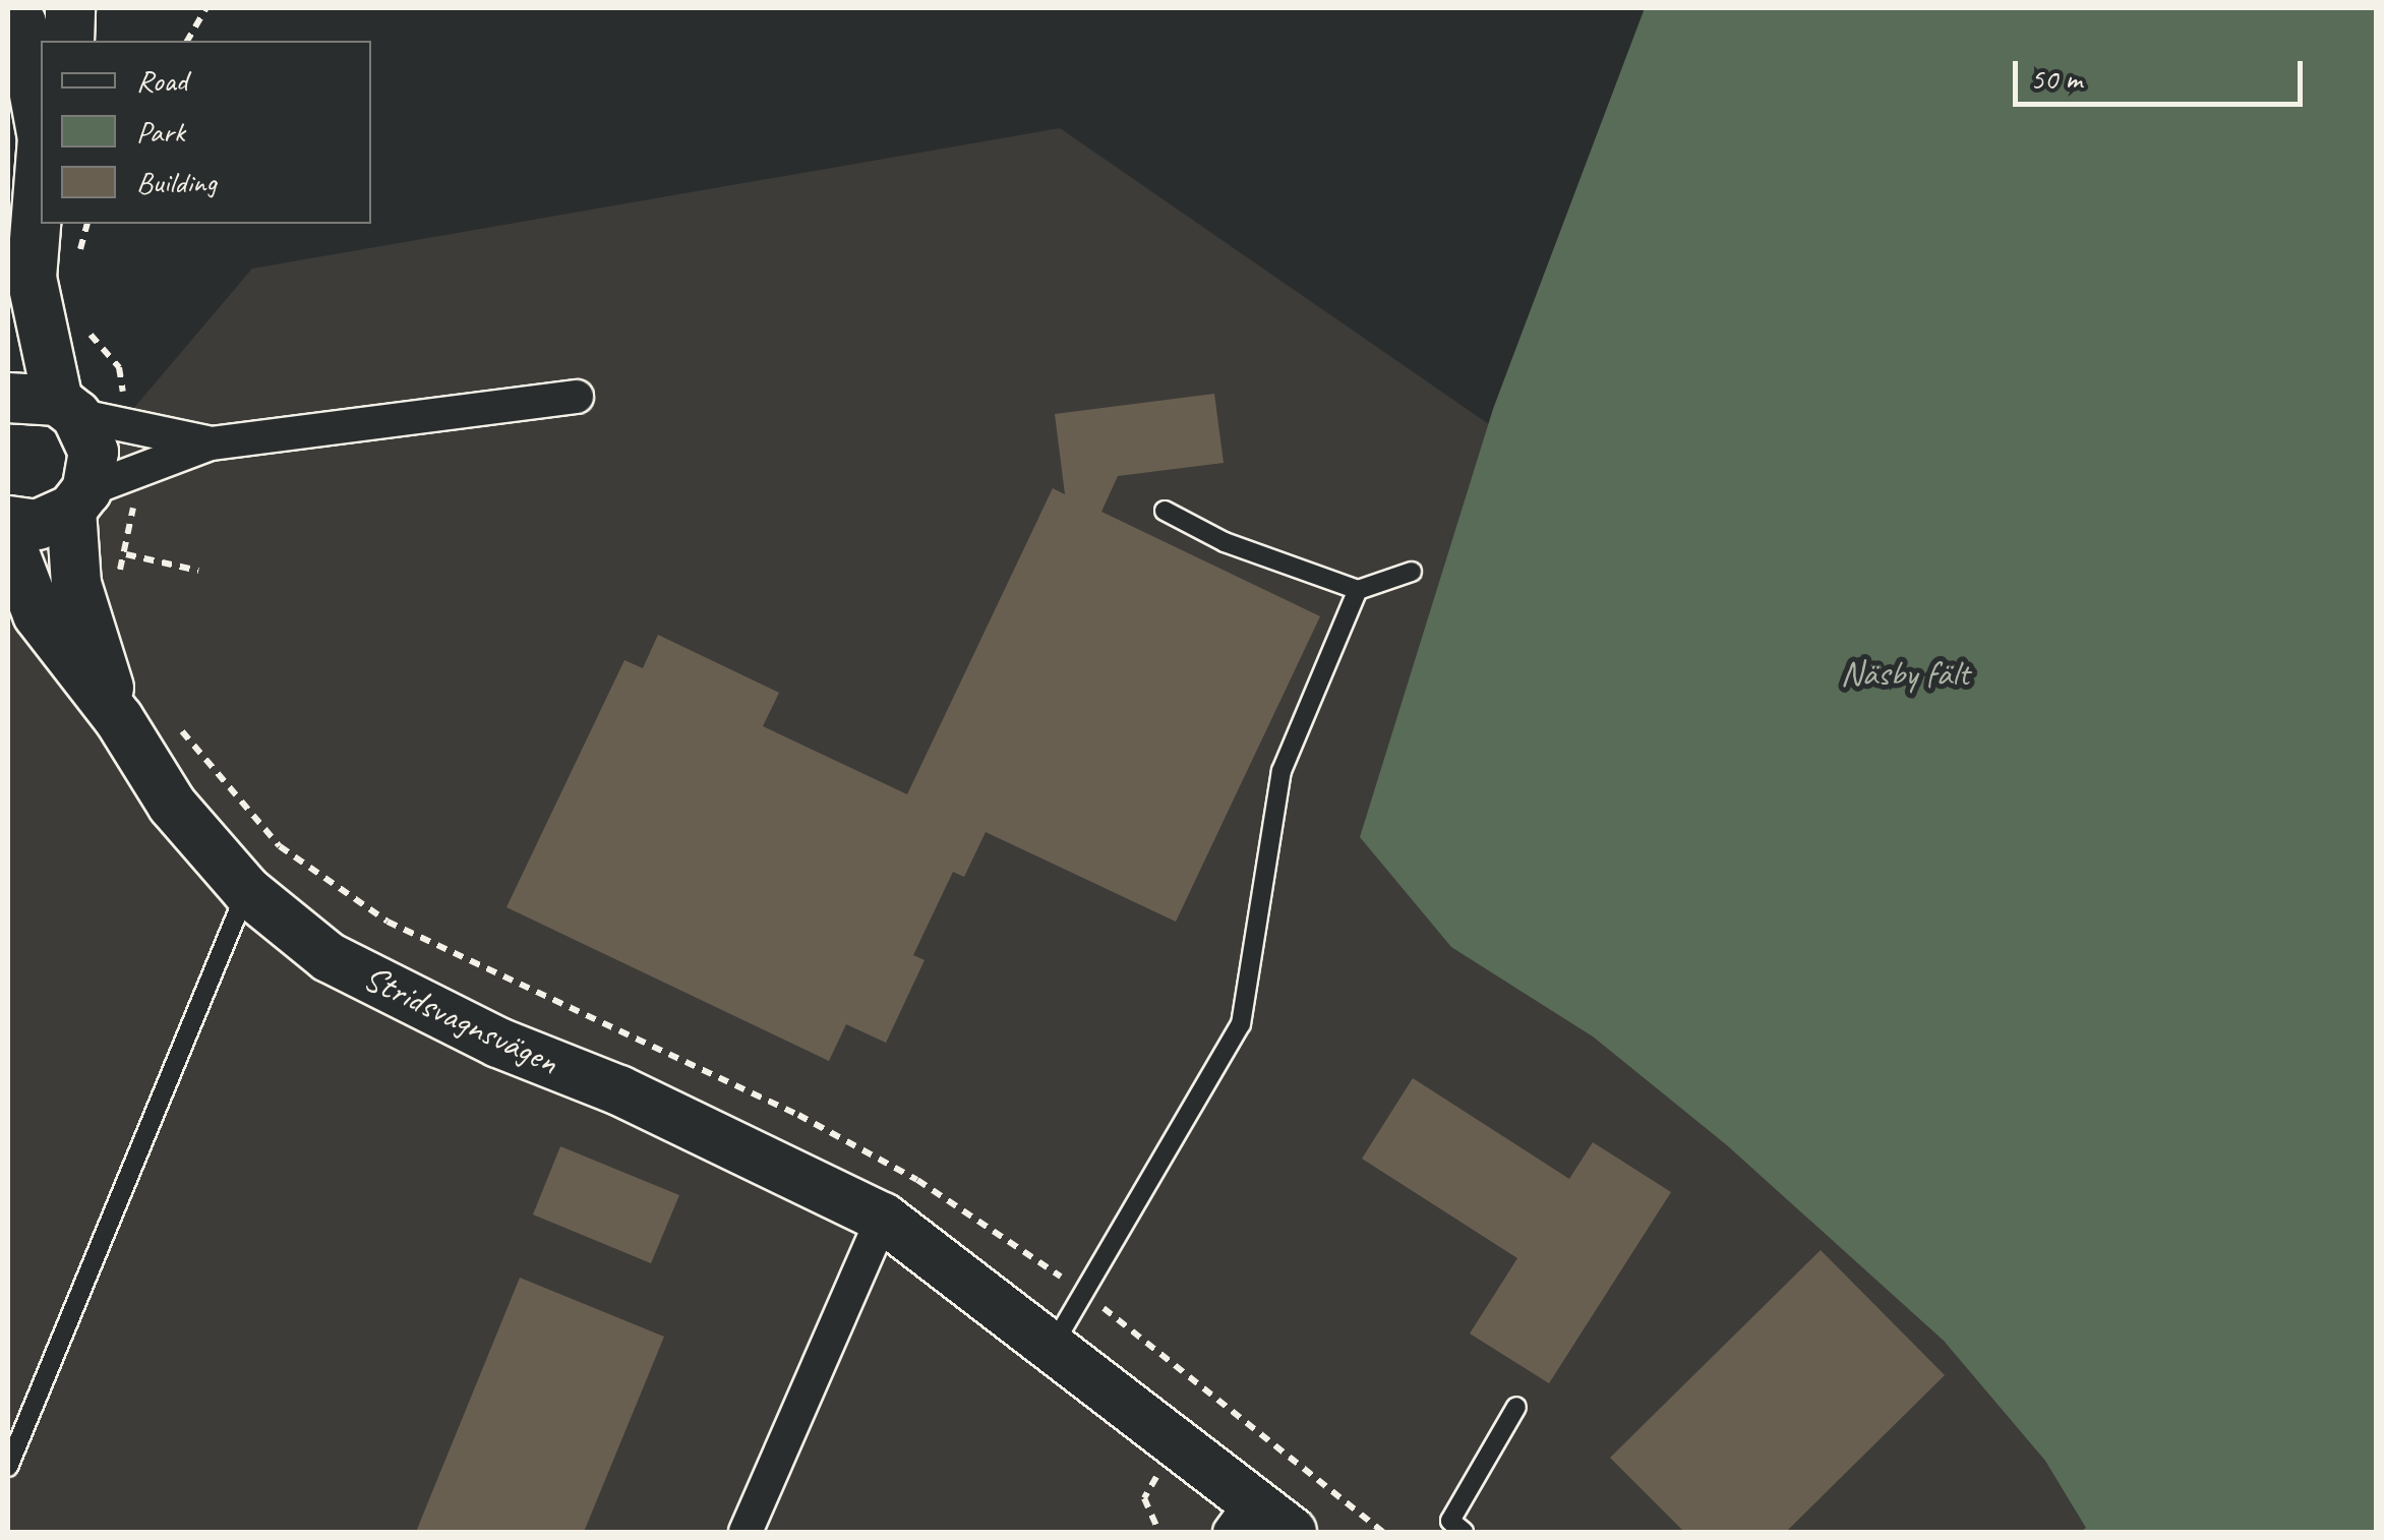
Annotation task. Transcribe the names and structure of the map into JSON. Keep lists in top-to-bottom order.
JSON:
{
  "streets": {
    "street": ["Stridsvagnsvägen"]
  },
  "parks": ["Näsby fält"],
  "legend": ["Road", "Park", "Building"],
  "scale_bar": "50 m"
}
